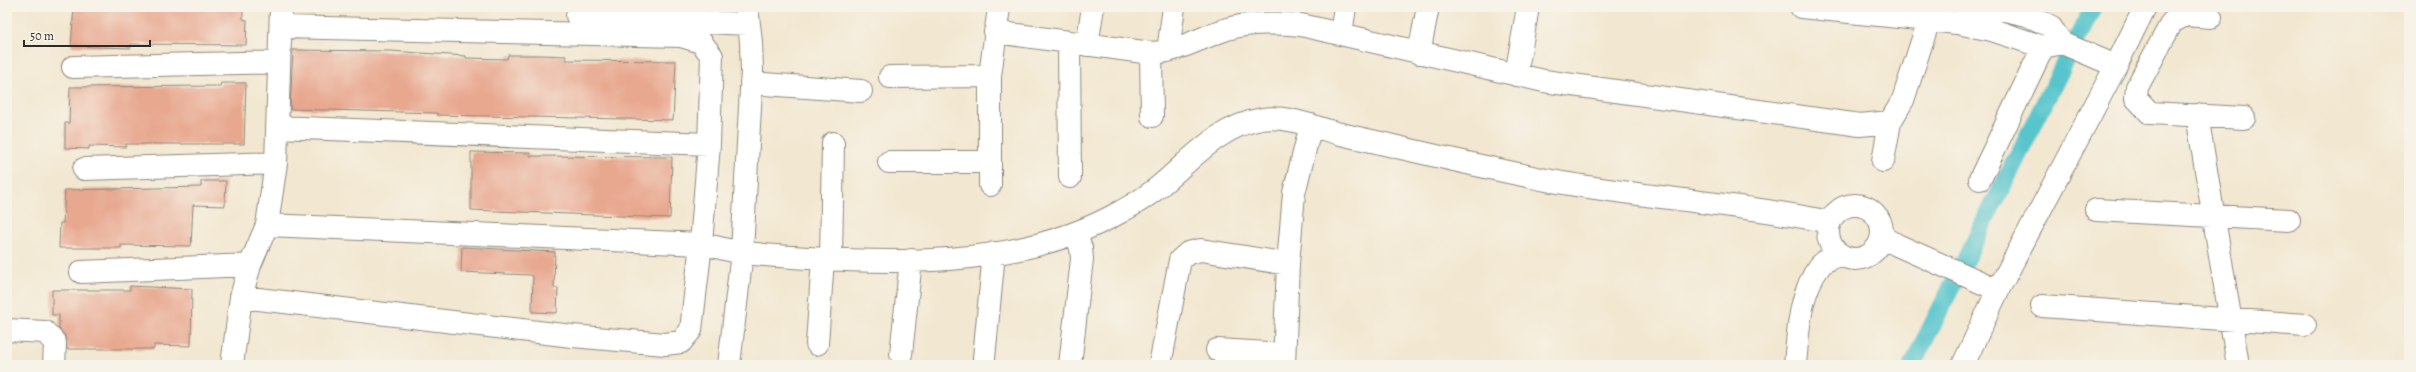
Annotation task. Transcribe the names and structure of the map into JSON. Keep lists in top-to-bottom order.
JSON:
{
  "scale_bar": "50 m"
}
